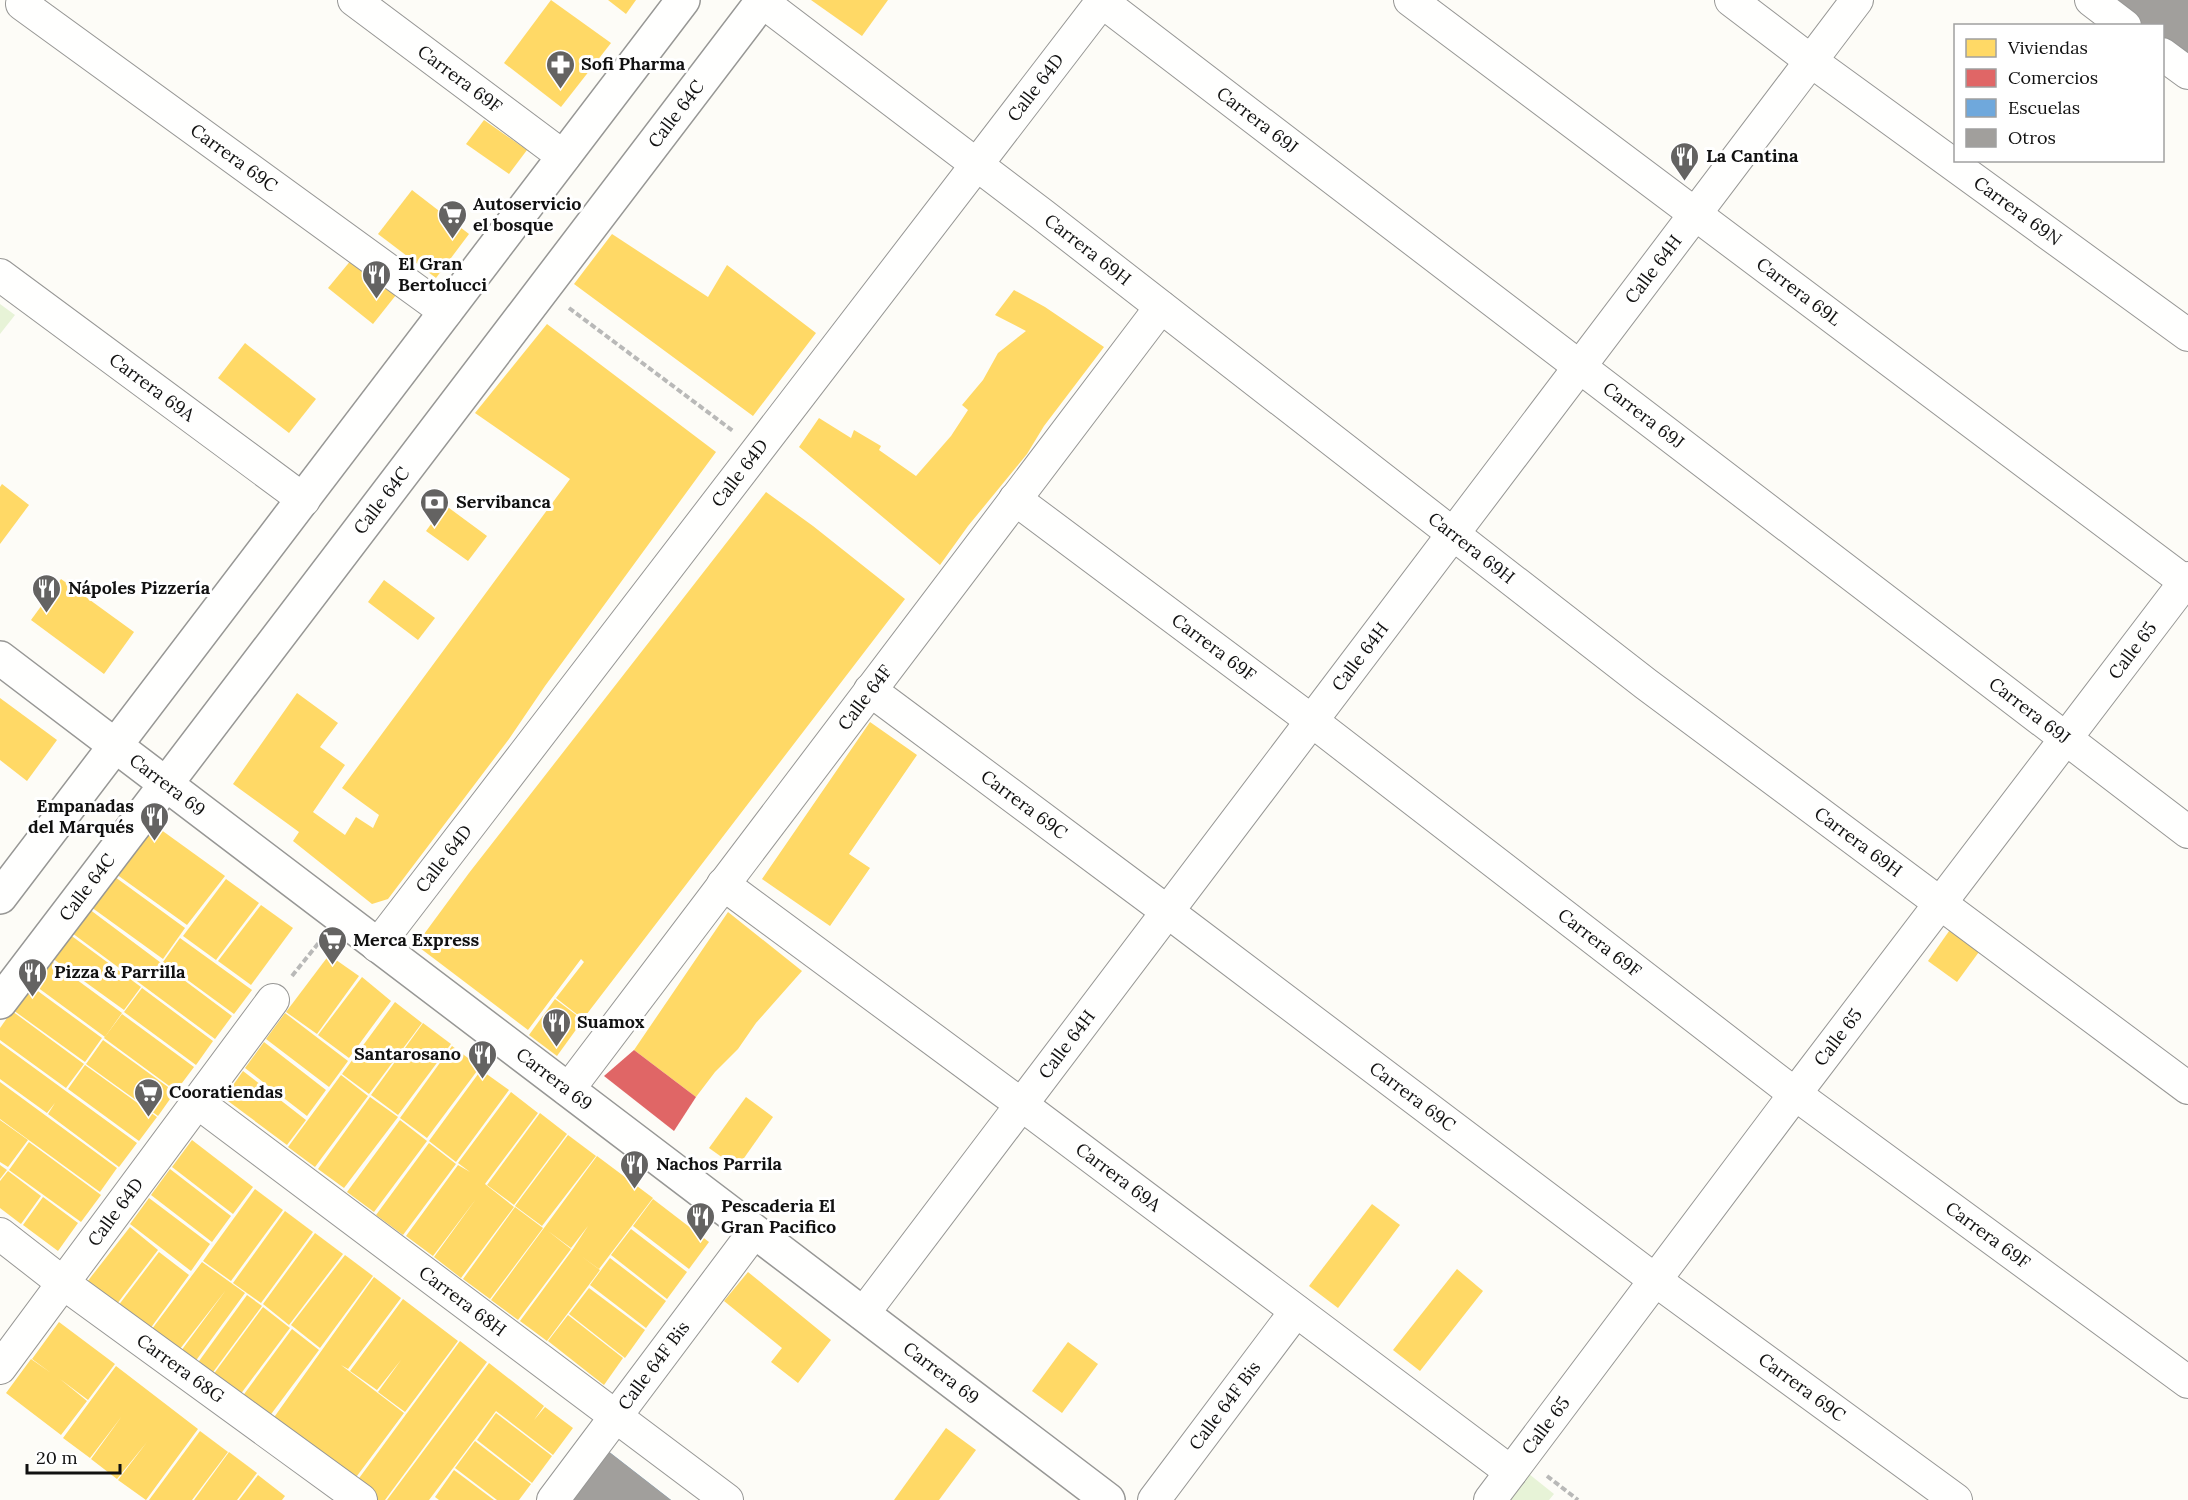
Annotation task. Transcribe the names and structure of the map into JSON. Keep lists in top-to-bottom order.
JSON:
{
  "streets": {
    "street": [
      "Carrera 69F",
      "Calle 64D",
      "Calle 64C",
      "Carrera 69J",
      "Carrera 69C",
      "Carrera 69N",
      "Carrera 69H",
      "Calle 64H",
      "Carrera 69L",
      "Carrera 69A",
      "Calle 65",
      "Calle 64F",
      "Carrera 69",
      "Carrera 68H",
      "Calle 64F Bis",
      "Carrera 68G"
    ]
  },
  "crossings": [
    ["Carrera 69F", "Calle 64H"],
    ["Carrera 69F", "Calle 65"],
    ["Carrera 69F", "Calle 64F"],
    ["Calle 64D", "Carrera 69J"],
    ["Calle 64D", "Carrera 69H"],
    ["Calle 64D", "Carrera 69"],
    ["Calle 64D", "Carrera 68H"],
    ["Calle 64D", "Carrera 68G"],
    ["Calle 64C", "Carrera 69H"],
    ["Calle 64C", "Carrera 69"],
    ["Carrera 69J", "Calle 64H"],
    ["Carrera 69J", "Calle 65"],
    ["Carrera 69C", "Calle 64H"],
    ["Carrera 69C", "Calle 65"],
    ["Carrera 69C", "Calle 64F"],
    ["Carrera 69N", "Calle 64H"],
    ["Carrera 69H", "Calle 64H"],
    ["Carrera 69H", "Calle 65"],
    ["Carrera 69H", "Calle 64F"],
    ["Calle 64H", "Carrera 69L"],
    ["Calle 64H", "Carrera 69A"],
    ["Calle 64H", "Carrera 69"],
    ["Carrera 69L", "Calle 65"],
    ["Carrera 69A", "Calle 65"],
    ["Carrera 69A", "Calle 64F"],
    ["Carrera 69A", "Calle 64F Bis"],
    ["Calle 64F", "Carrera 69"],
    ["Carrera 69", "Calle 64F Bis"],
    ["Carrera 68H", "Calle 64F Bis"]
  ],
  "places": {
    "pharmacy": ["Sofi Pharma"],
    "restaurant": [
      "La Cantina",
      "El Gran Bertolucci",
      "Nápoles Pizzería",
      "Empanadas del Marqués",
      "Pizza & Parrilla",
      "Suamox",
      "Santarosano",
      "Nachos Parrila",
      "Pescaderia El Gran Pacifico"
    ],
    "supermarket": ["Autoservicio el bosque", "Merca Express", "Cooratiendas"],
    "bank": ["Servibanca"]
  },
  "legend": [
    "Viviendas",
    "Comercios",
    "Escuelas",
    "Otros"
  ],
  "scale_bar": "20 m"
}
